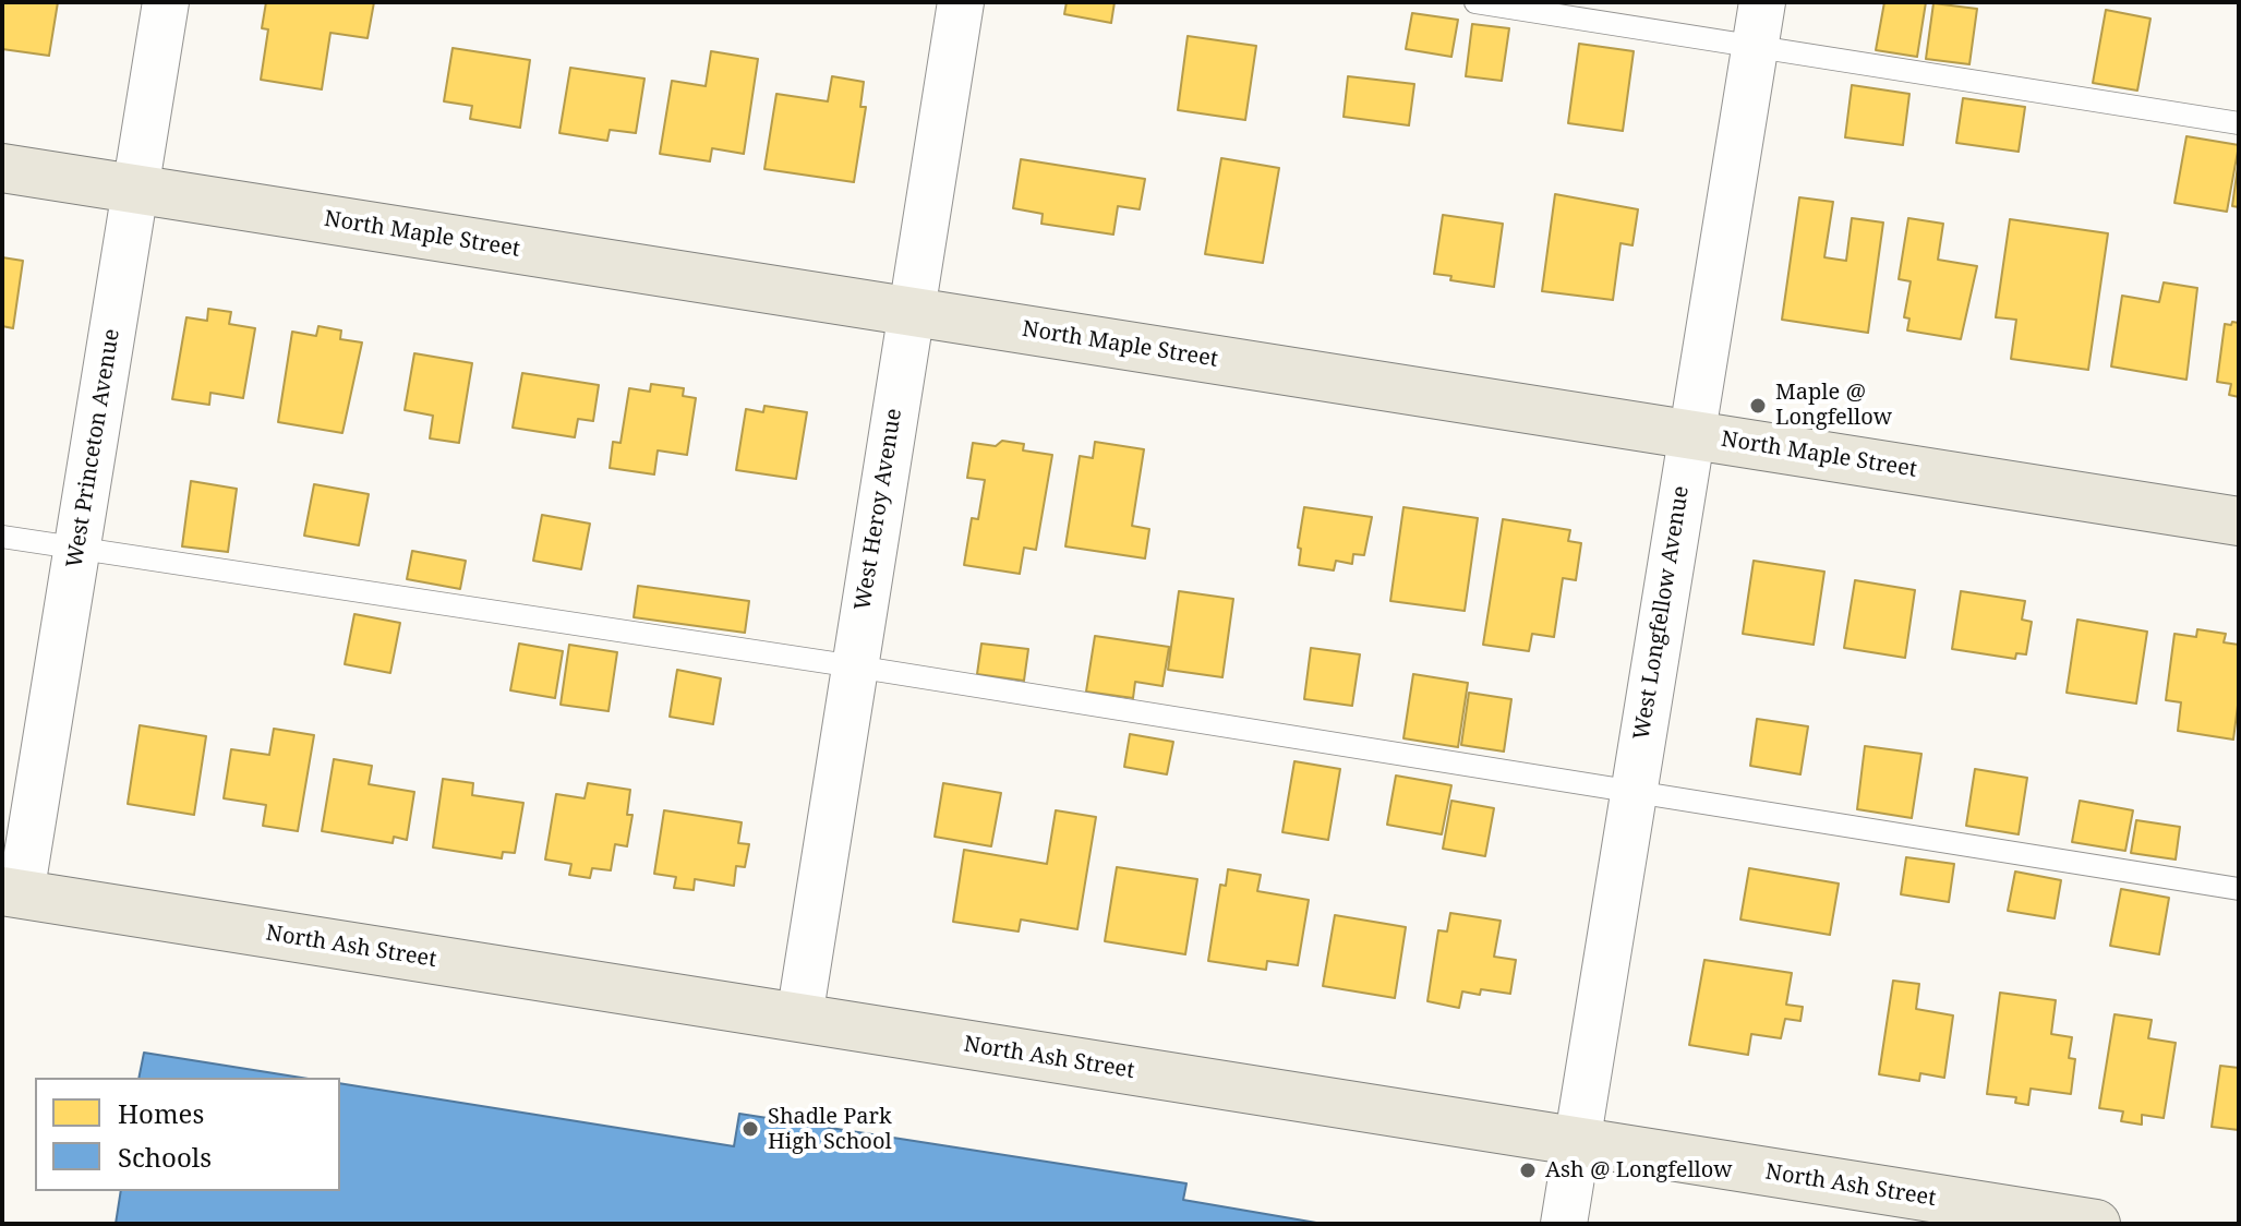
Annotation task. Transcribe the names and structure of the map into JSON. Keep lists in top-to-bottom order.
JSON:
{
  "streets": {
    "main road": ["North Maple Street", "North Ash Street"],
    "street": ["West Princeton Avenue", "West Heroy Avenue", "West Longfellow Avenue"]
  },
  "crossings": [
    ["North Maple Street", "West Princeton Avenue"],
    ["North Maple Street", "West Heroy Avenue"],
    ["North Maple Street", "West Longfellow Avenue"],
    ["West Princeton Avenue", "North Ash Street"],
    ["West Heroy Avenue", "North Ash Street"],
    ["West Longfellow Avenue", "North Ash Street"]
  ],
  "places": ["Maple @ Longfellow", "Shadle Park High School", "Ash @ Longfellow"],
  "legend": ["Homes", "Schools"]
}
